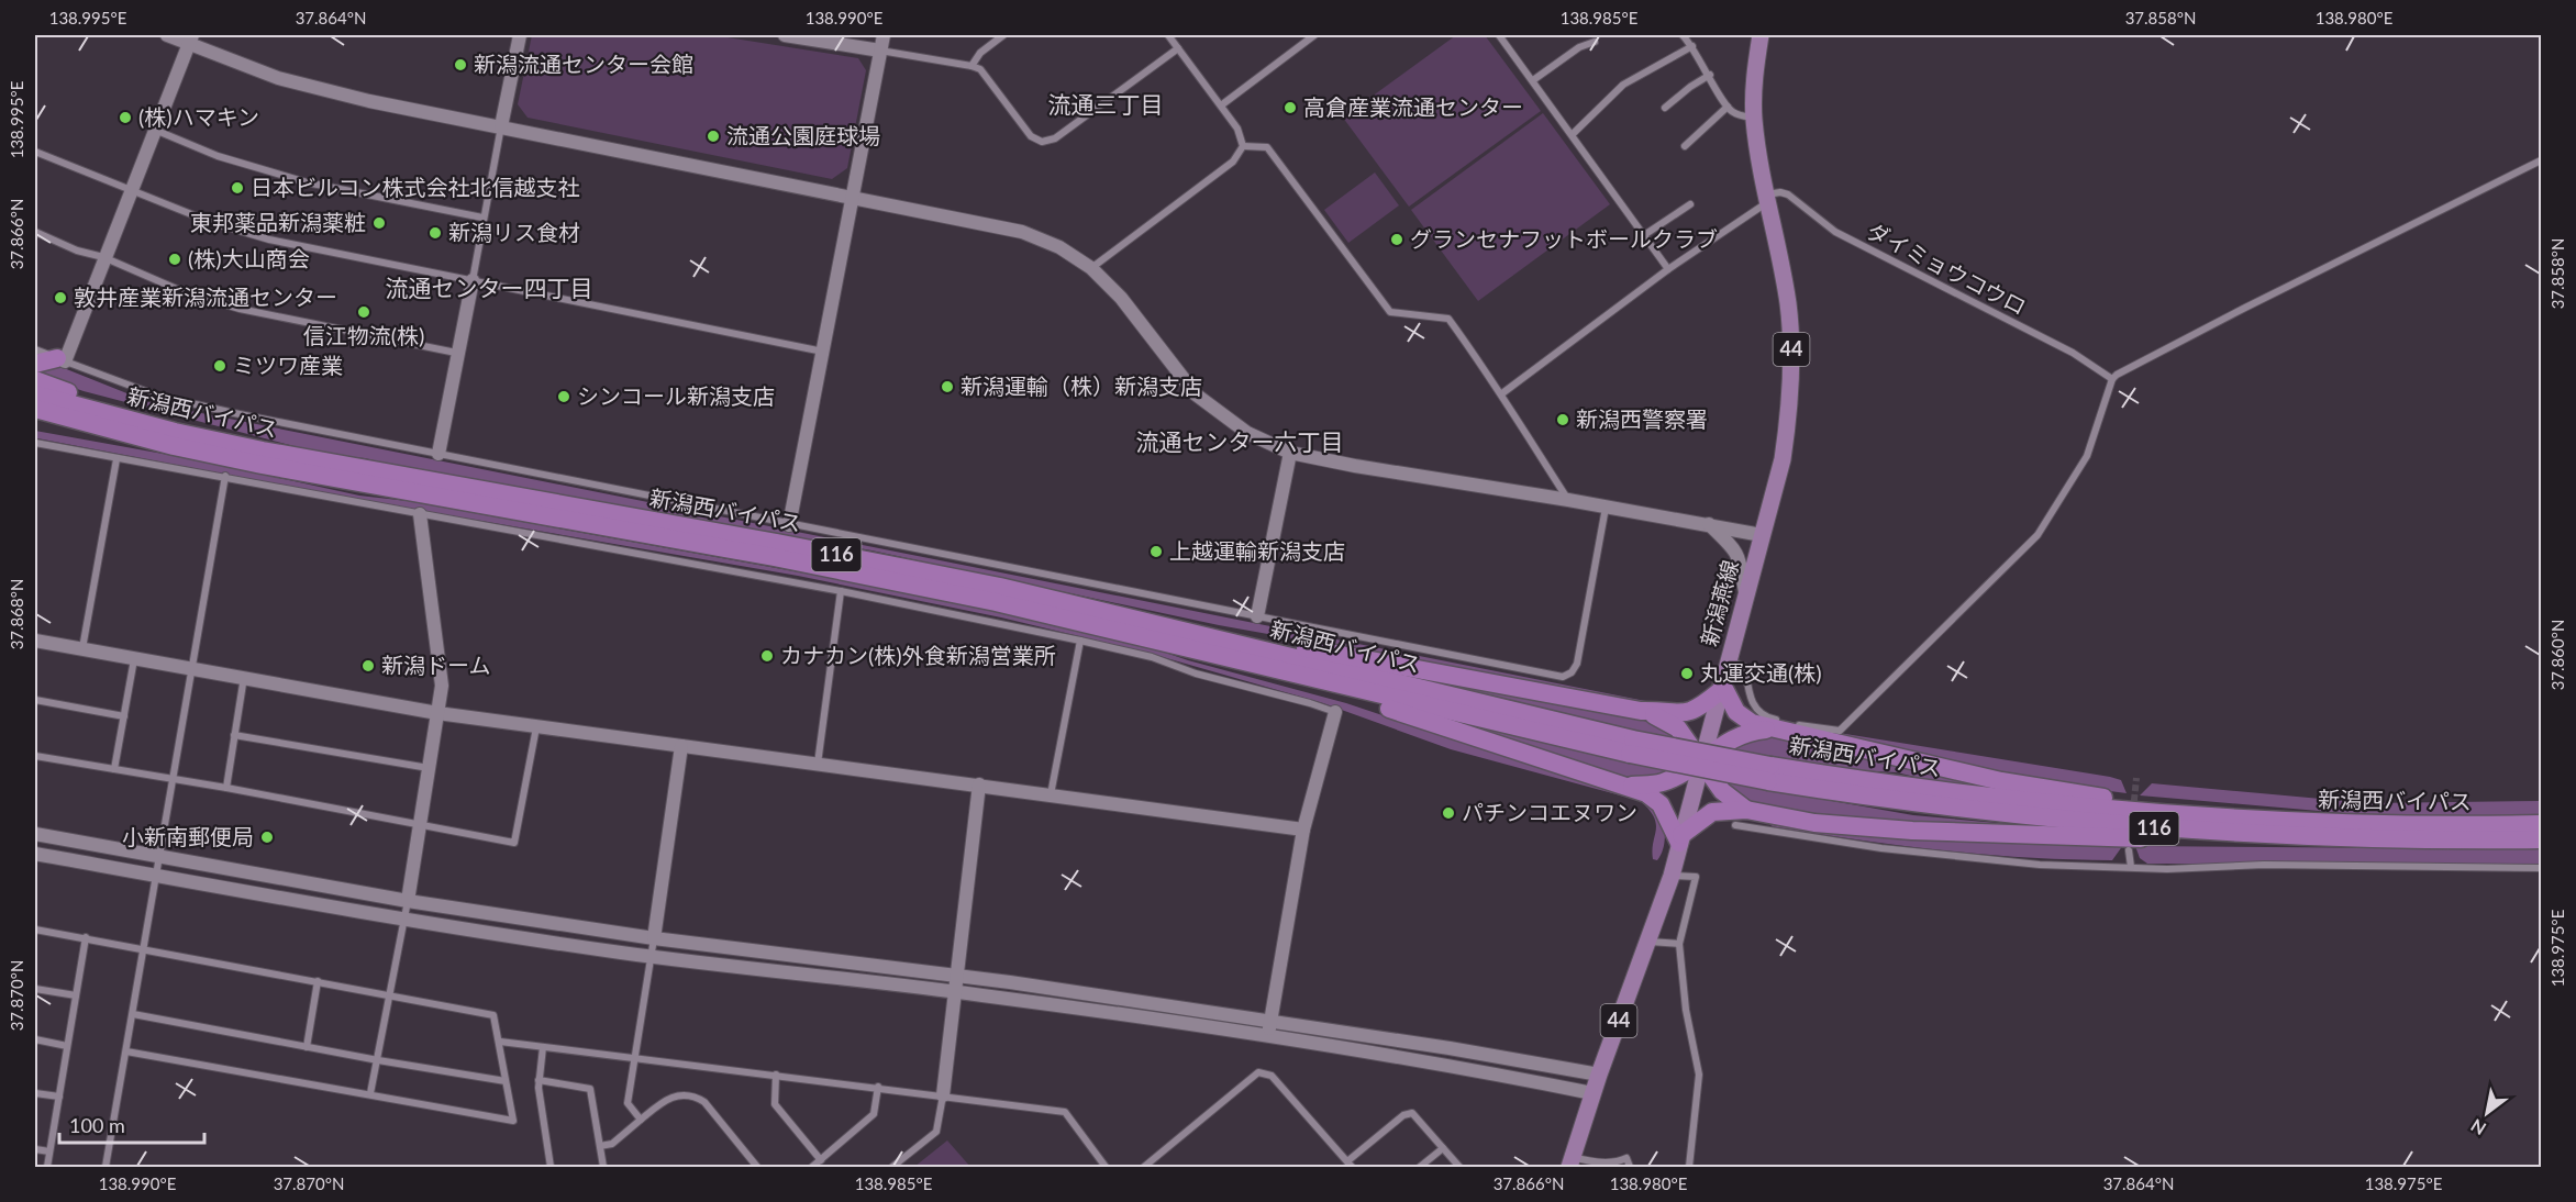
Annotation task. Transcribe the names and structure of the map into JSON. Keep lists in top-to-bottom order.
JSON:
{
  "streets": {
    "highway": ["新潟西バイパス", "116"],
    "main road": ["44", "新潟燕線"],
    "street": ["ダイミョウコウロ"]
  },
  "crossings": [
    ["ダイミョウコウロ", "新潟燕線"]
  ],
  "districts": ["流通三丁目", "流通センター四丁目", "流通センター六丁目"],
  "places": [
    "新潟流通センター会館",
    "高倉産業流通センター",
    "(株)ハマキン",
    "流通公園庭球場",
    "日本ビルコン株式会社北信越支社",
    "東邦薬品新潟薬粧",
    "新潟リス食材",
    "グランセナフットボールクラブ",
    "(株)大山商会",
    "敦井産業新潟流通センター",
    "信江物流(株)",
    "ミツワ産業",
    "新潟運輸（株）新潟支店",
    "シンコール新潟支店",
    "新潟西警察署",
    "上越運輸新潟支店",
    "カナカン(株)外食新潟営業所",
    "新潟ドーム",
    "丸運交通(株)",
    "パチンコエヌワン",
    "小新南郵便局"
  ],
  "scale_bar": "100 m",
  "north": "bottom left",
  "coordinates": [
    "138.995°E",
    "37.864°N",
    "138.990°E",
    "138.985°E",
    "37.858°N",
    "138.980°E",
    "37.866°N",
    "37.868°N",
    "37.860°N",
    "138.975°E",
    "37.870°N"
  ]
}
